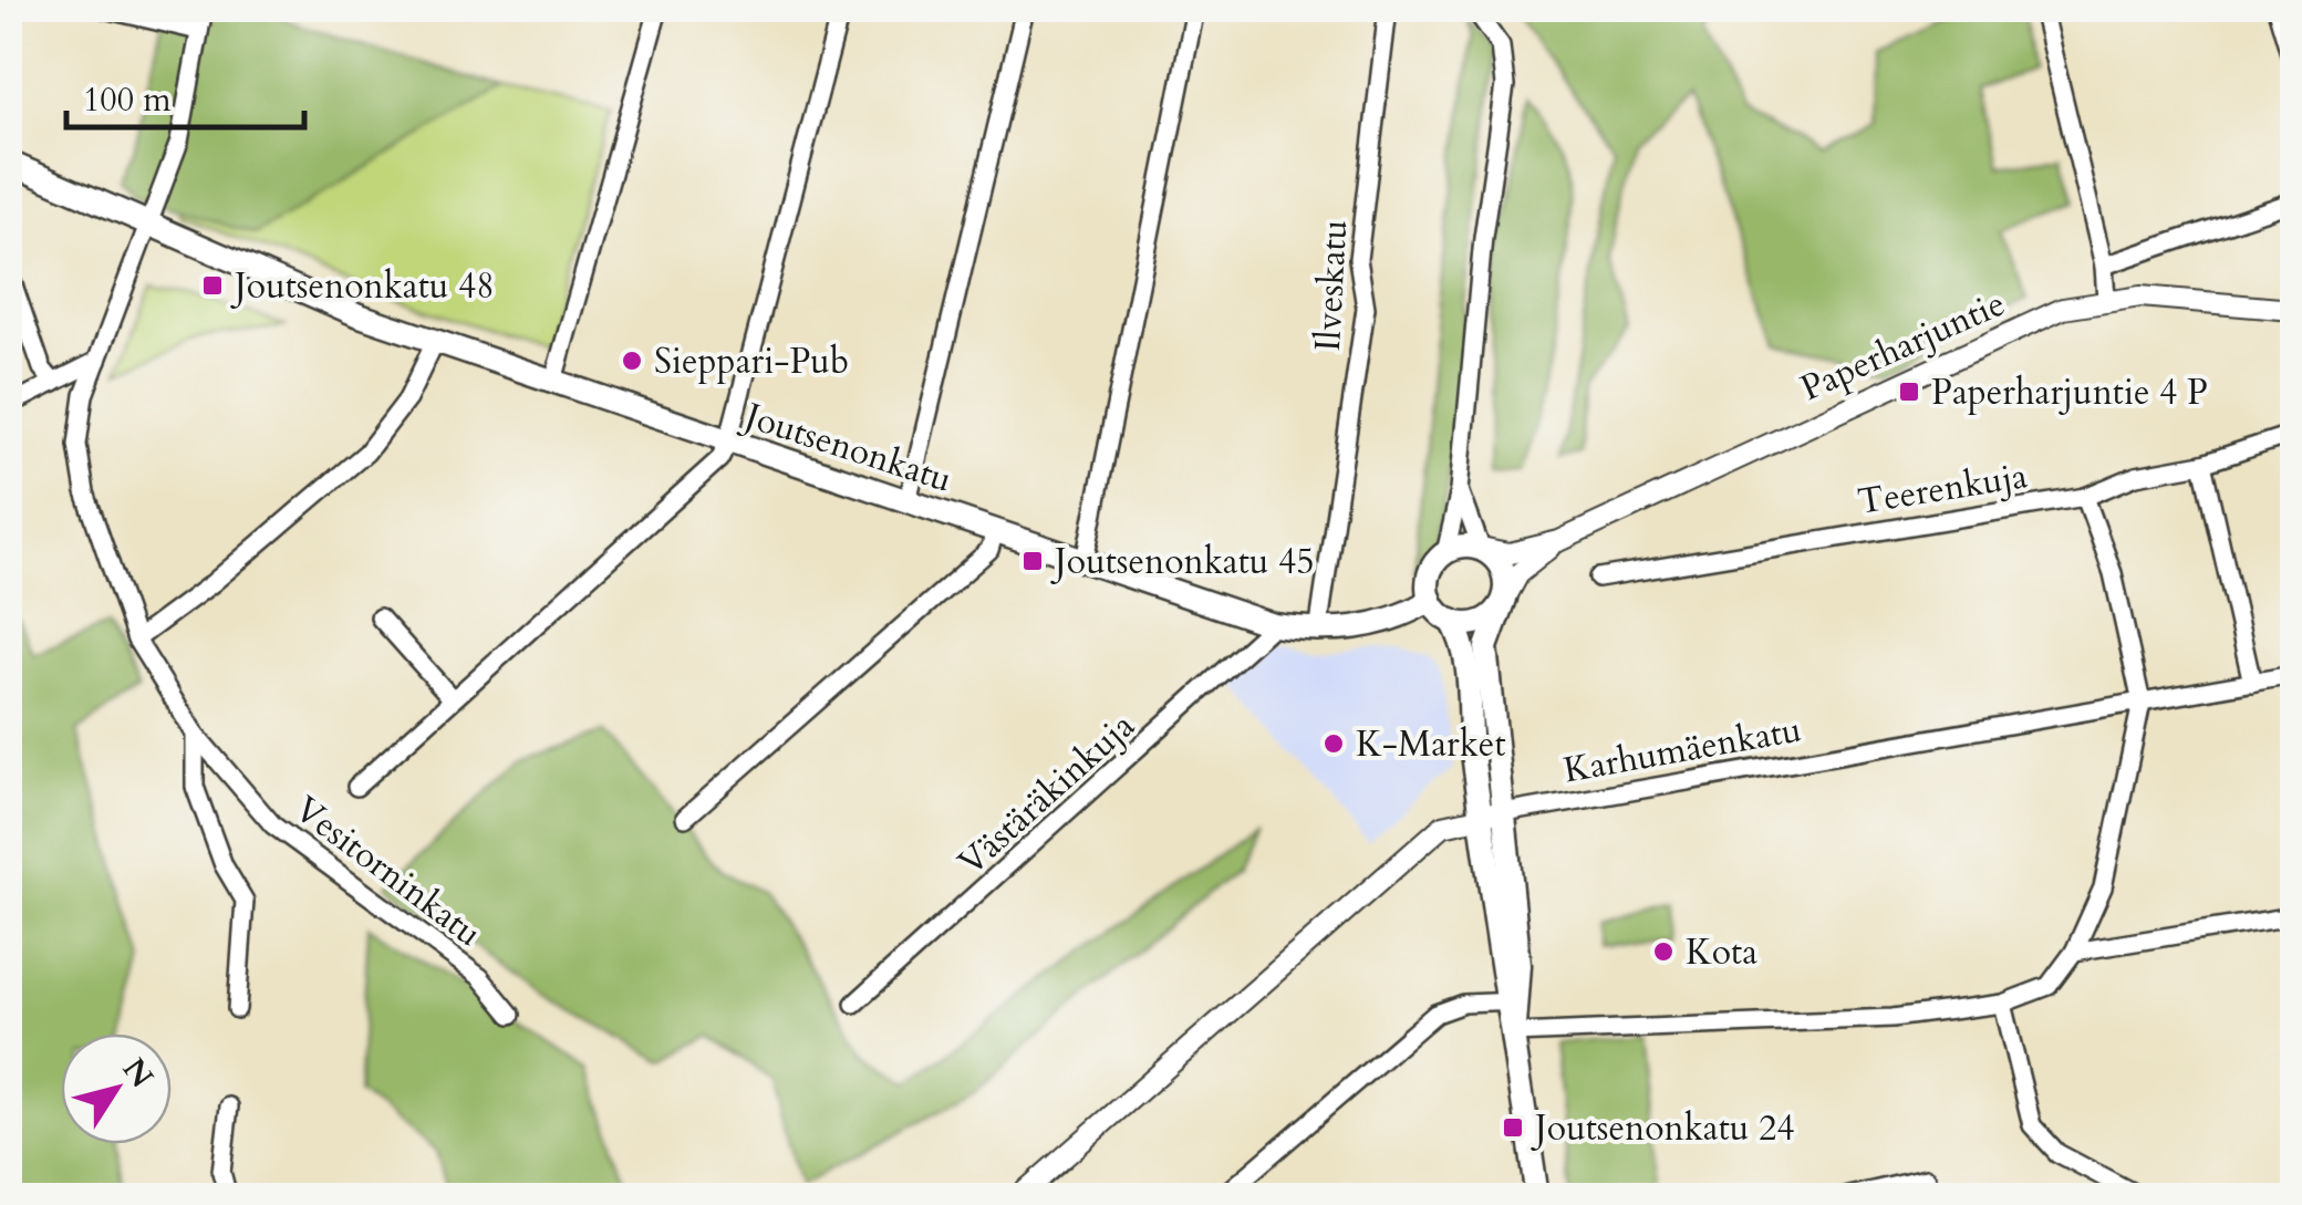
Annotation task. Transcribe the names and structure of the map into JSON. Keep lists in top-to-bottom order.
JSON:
{
  "streets": {
    "main road": ["Joutsenonkatu"],
    "street": [
      "Ilveskatu",
      "Paperharjuntie",
      "Teerenkuja",
      "Karhumäenkatu",
      "Västäräkinkuja",
      "Vesitorninkatu"
    ]
  },
  "crossings": [
    ["Ilveskatu", "Joutsenonkatu"],
    ["Paperharjuntie", "Joutsenonkatu"],
    ["Joutsenonkatu", "Västäräkinkuja"],
    ["Joutsenonkatu", "Vesitorninkatu"]
  ],
  "places": {
    "transit": [
      "Joutsenonkatu 48",
      "Paperharjuntie 4 P",
      "Joutsenonkatu 45",
      "Joutsenonkatu 24"
    ],
    "other": ["Sieppari-Pub", "K-Market", "Kota"]
  },
  "scale_bar": "100 m",
  "north": "top right"
}
